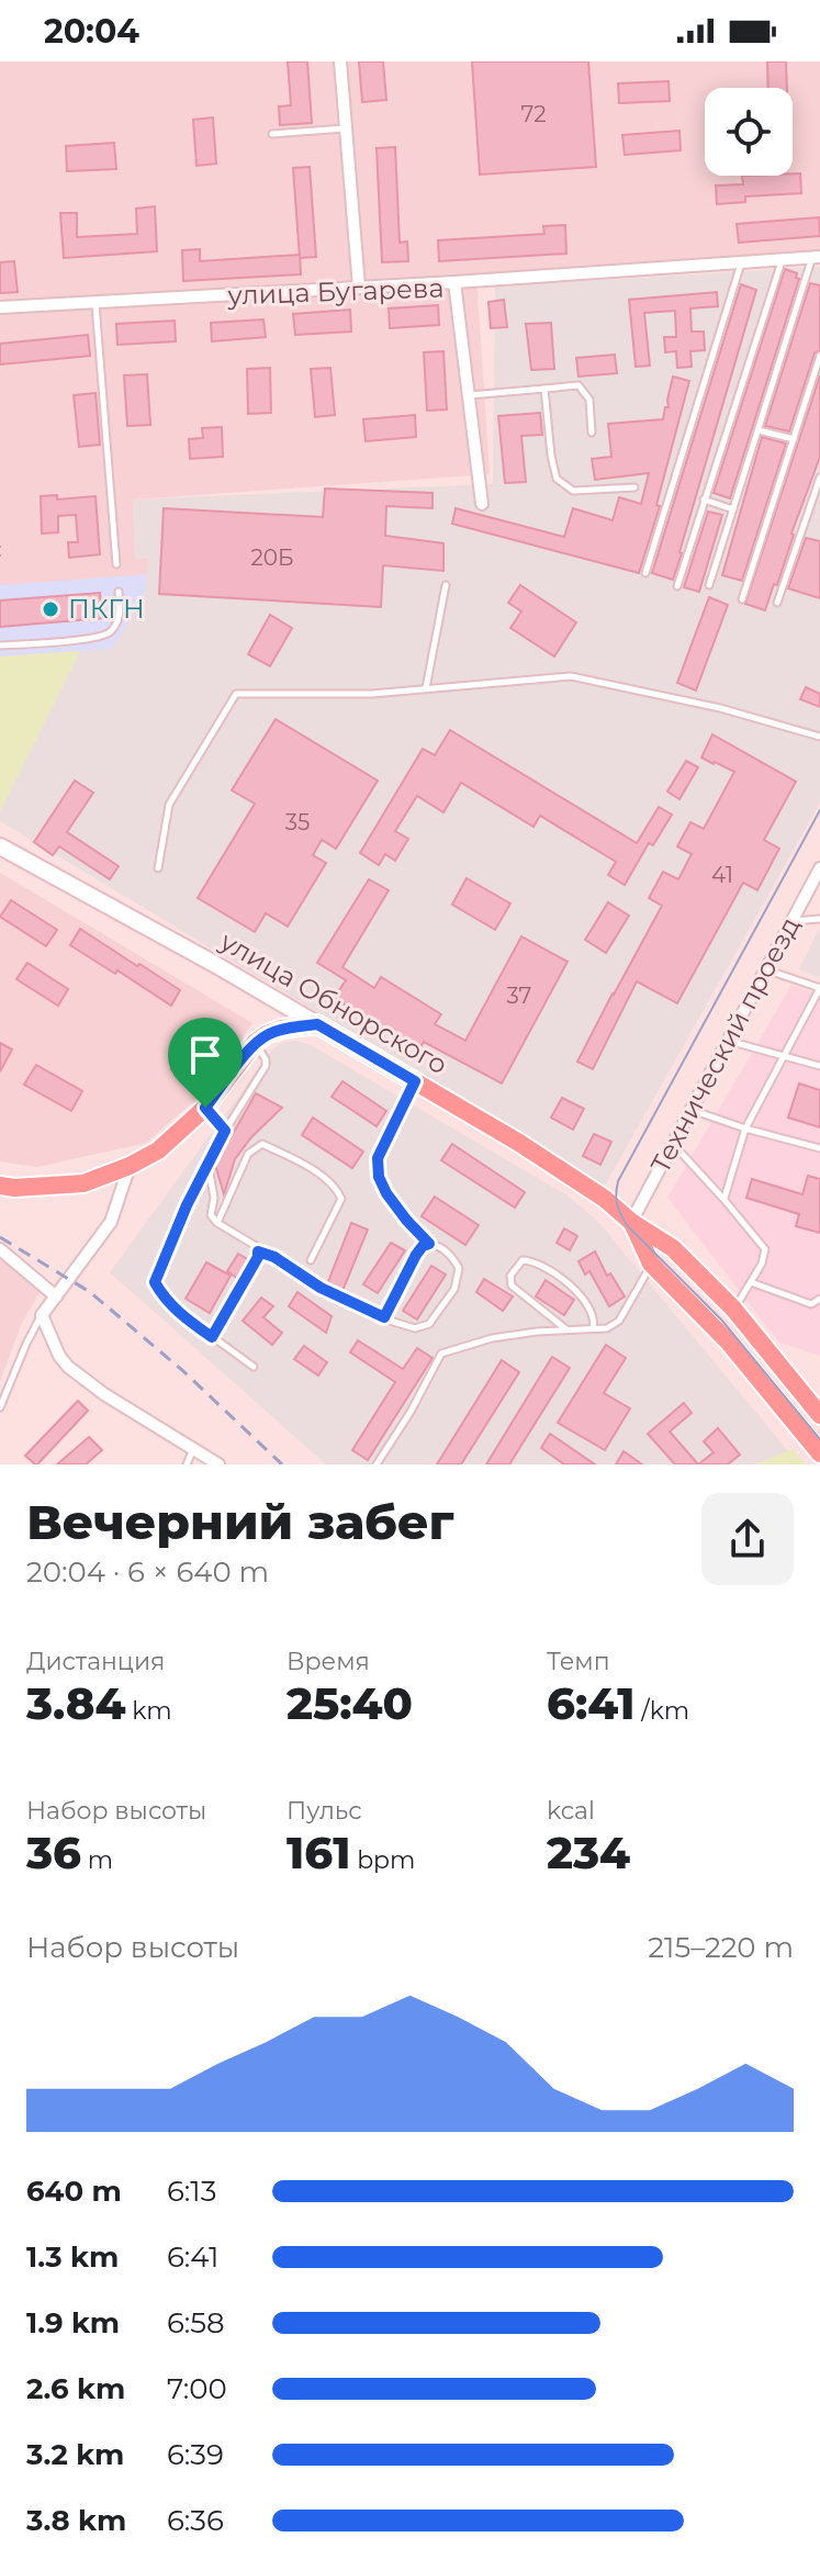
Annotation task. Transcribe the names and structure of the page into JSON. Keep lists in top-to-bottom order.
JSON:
{
  "streets": {
    "main road": ["улица Обнорского"],
    "street": ["улица Бугарева", "Технический проезд"]
  },
  "crossings": [
    ["улица Обнорского", "Технический проезд"]
  ],
  "places": ["ПКГН"],
  "house_numbers": [
    "72",
    "20Б",
    "35",
    "41",
    "37"
  ],
  "page": {
    "status": "20:04",
    "heading": ["Вечерний забег", "20:04 · 6 × 640 m"],
    "stats": [
      ["Дистанция", "3.84 km"],
      ["Время", "25:40"],
      ["Темп", "6:41 /km"],
      ["Набор высоты", "36 m"],
      ["Пульс", "161 bpm"],
      ["kcal", "234"]
    ],
    "chart": ["Набор высоты", "215–220 m"],
    "list": [
      {
        "name": "640 m",
        "note": "6:13"
      },
      {
        "name": "1.3 km",
        "note": "6:41"
      },
      {
        "name": "1.9 km",
        "note": "6:58"
      },
      {
        "name": "2.6 km",
        "note": "7:00"
      },
      {
        "name": "3.2 km",
        "note": "6:39"
      },
      {
        "name": "3.8 km",
        "note": "6:36"
      }
    ]
  }
}
